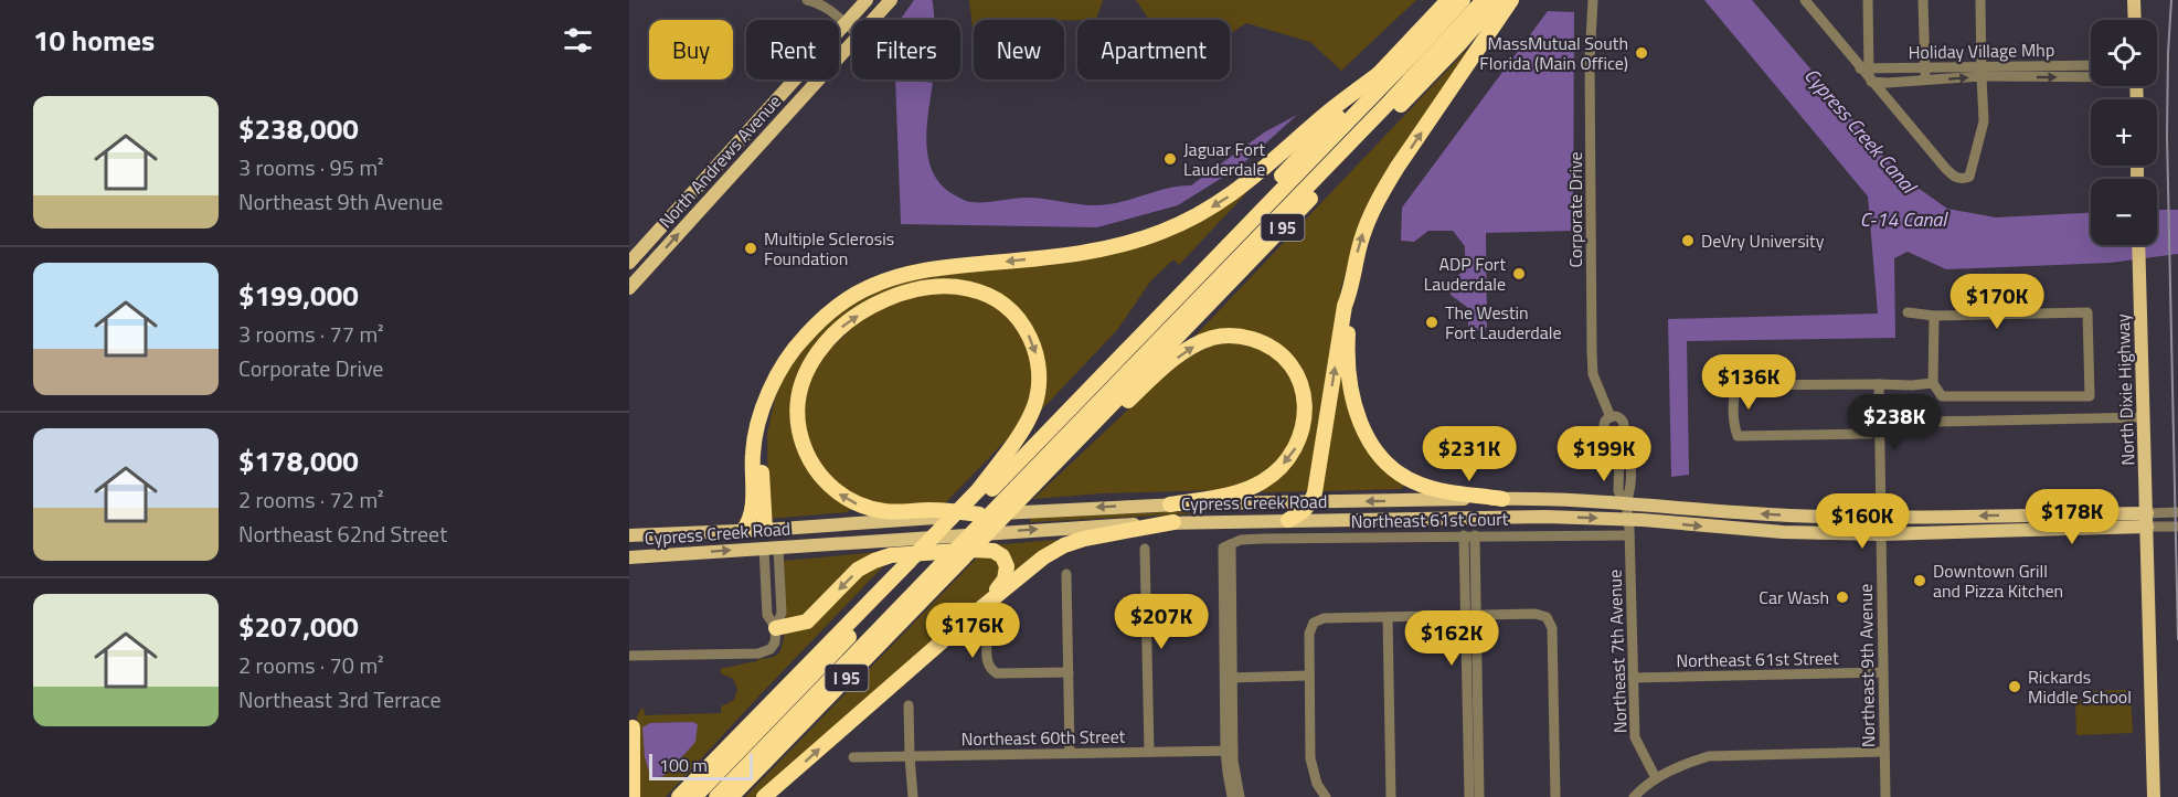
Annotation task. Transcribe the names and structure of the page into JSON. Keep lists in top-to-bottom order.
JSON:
{
  "streets": {
    "highway": ["I 95"],
    "main road": ["North Andrews Avenue", "North Dixie Highway", "Cypress Creek Road"],
    "street": [
      "Holiday Village Mhp",
      "Corporate Drive",
      "Northeast 61st Court",
      "Northeast 7th Avenue",
      "Northeast 61st Street",
      "Northeast 9th Avenue",
      "Northeast 60th Street"
    ]
  },
  "crossings": [
    ["North Dixie Highway", "Cypress Creek Road"],
    ["Cypress Creek Road", "Northeast 7th Avenue"],
    ["Cypress Creek Road", "Northeast 9th Avenue"],
    ["Northeast 61st Court", "Northeast 7th Avenue"],
    ["Northeast 7th Avenue", "Northeast 61st Street"],
    ["Northeast 61st Street", "Northeast 9th Avenue"]
  ],
  "water": ["Cypress Creek Canal", "C-14 Canal"],
  "places": [
    "MassMutual South Florida (Main Office)",
    "Jaguar Fort Lauderdale",
    "DeVry University",
    "Multiple Sclerosis Foundation",
    "ADP Fort Lauderdale",
    "The Westin Fort Lauderdale",
    "Downtown Grill and Pizza Kitchen",
    "Car Wash",
    "Rickards Middle School"
  ],
  "scale_bar": "100 m",
  "page": {
    "heading": "10 homes",
    "map_buttons": ["+", "−"],
    "chip": [
      "Buy",
      "Rent",
      "Filters",
      "New",
      "Apartment"
    ],
    "list": [
      {
        "name": "$238,000",
        "note": "3 rooms · 95 m² · Northeast 9th Avenue"
      },
      {
        "name": "$199,000",
        "note": "3 rooms · 77 m² · Corporate Drive"
      },
      {
        "name": "$178,000",
        "note": "2 rooms · 72 m² · Northeast 62nd Street"
      },
      {
        "name": "$207,000",
        "note": "2 rooms · 70 m² · Northeast 3rd Terrace"
      }
    ],
    "price": [
      "$170K",
      "$136K",
      "$238K",
      "$231K",
      "$199K",
      "$178K",
      "$160K",
      "$207K",
      "$176K",
      "$162K"
    ],
    "scale": "100 m"
  }
}
